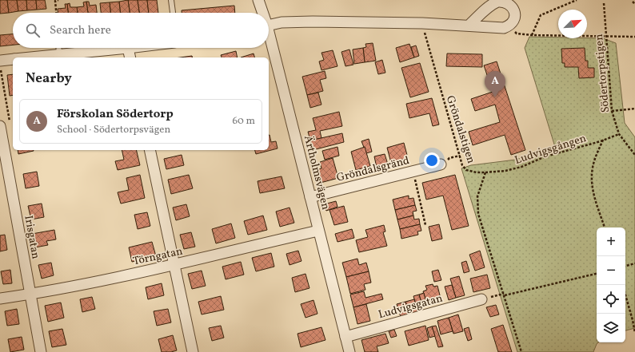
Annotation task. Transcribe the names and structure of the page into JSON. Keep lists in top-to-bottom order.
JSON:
{
  "streets": {
    "street": [
      "Gröndalsgränd",
      "Ärtholmsvägen",
      "Irisgatan",
      "Törngatan",
      "Ludvigsgatan"
    ],
    "path": ["Södertorpstigen", "Gröndalstigen", "Ludvigsgången"]
  },
  "crossings": [
    ["Södertorpstigen", "Ludvigsgången"],
    ["Gröndalstigen", "Ludvigsgången"],
    ["Gröndalsgränd", "Ärtholmsvägen"],
    ["Ärtholmsvägen", "Törngatan"],
    ["Ärtholmsvägen", "Ludvigsgatan"],
    ["Irisgatan", "Törngatan"]
  ],
  "north": "top right",
  "page": {
    "search": "Search here",
    "heading": "Nearby",
    "pins": "A",
    "list": [
      {
        "mark": "A",
        "name": "Förskolan Södertorp",
        "note": "School · Södertorpsvägen",
        "value": "60 m"
      }
    ],
    "map_buttons": ["+", "−"]
  }
}
